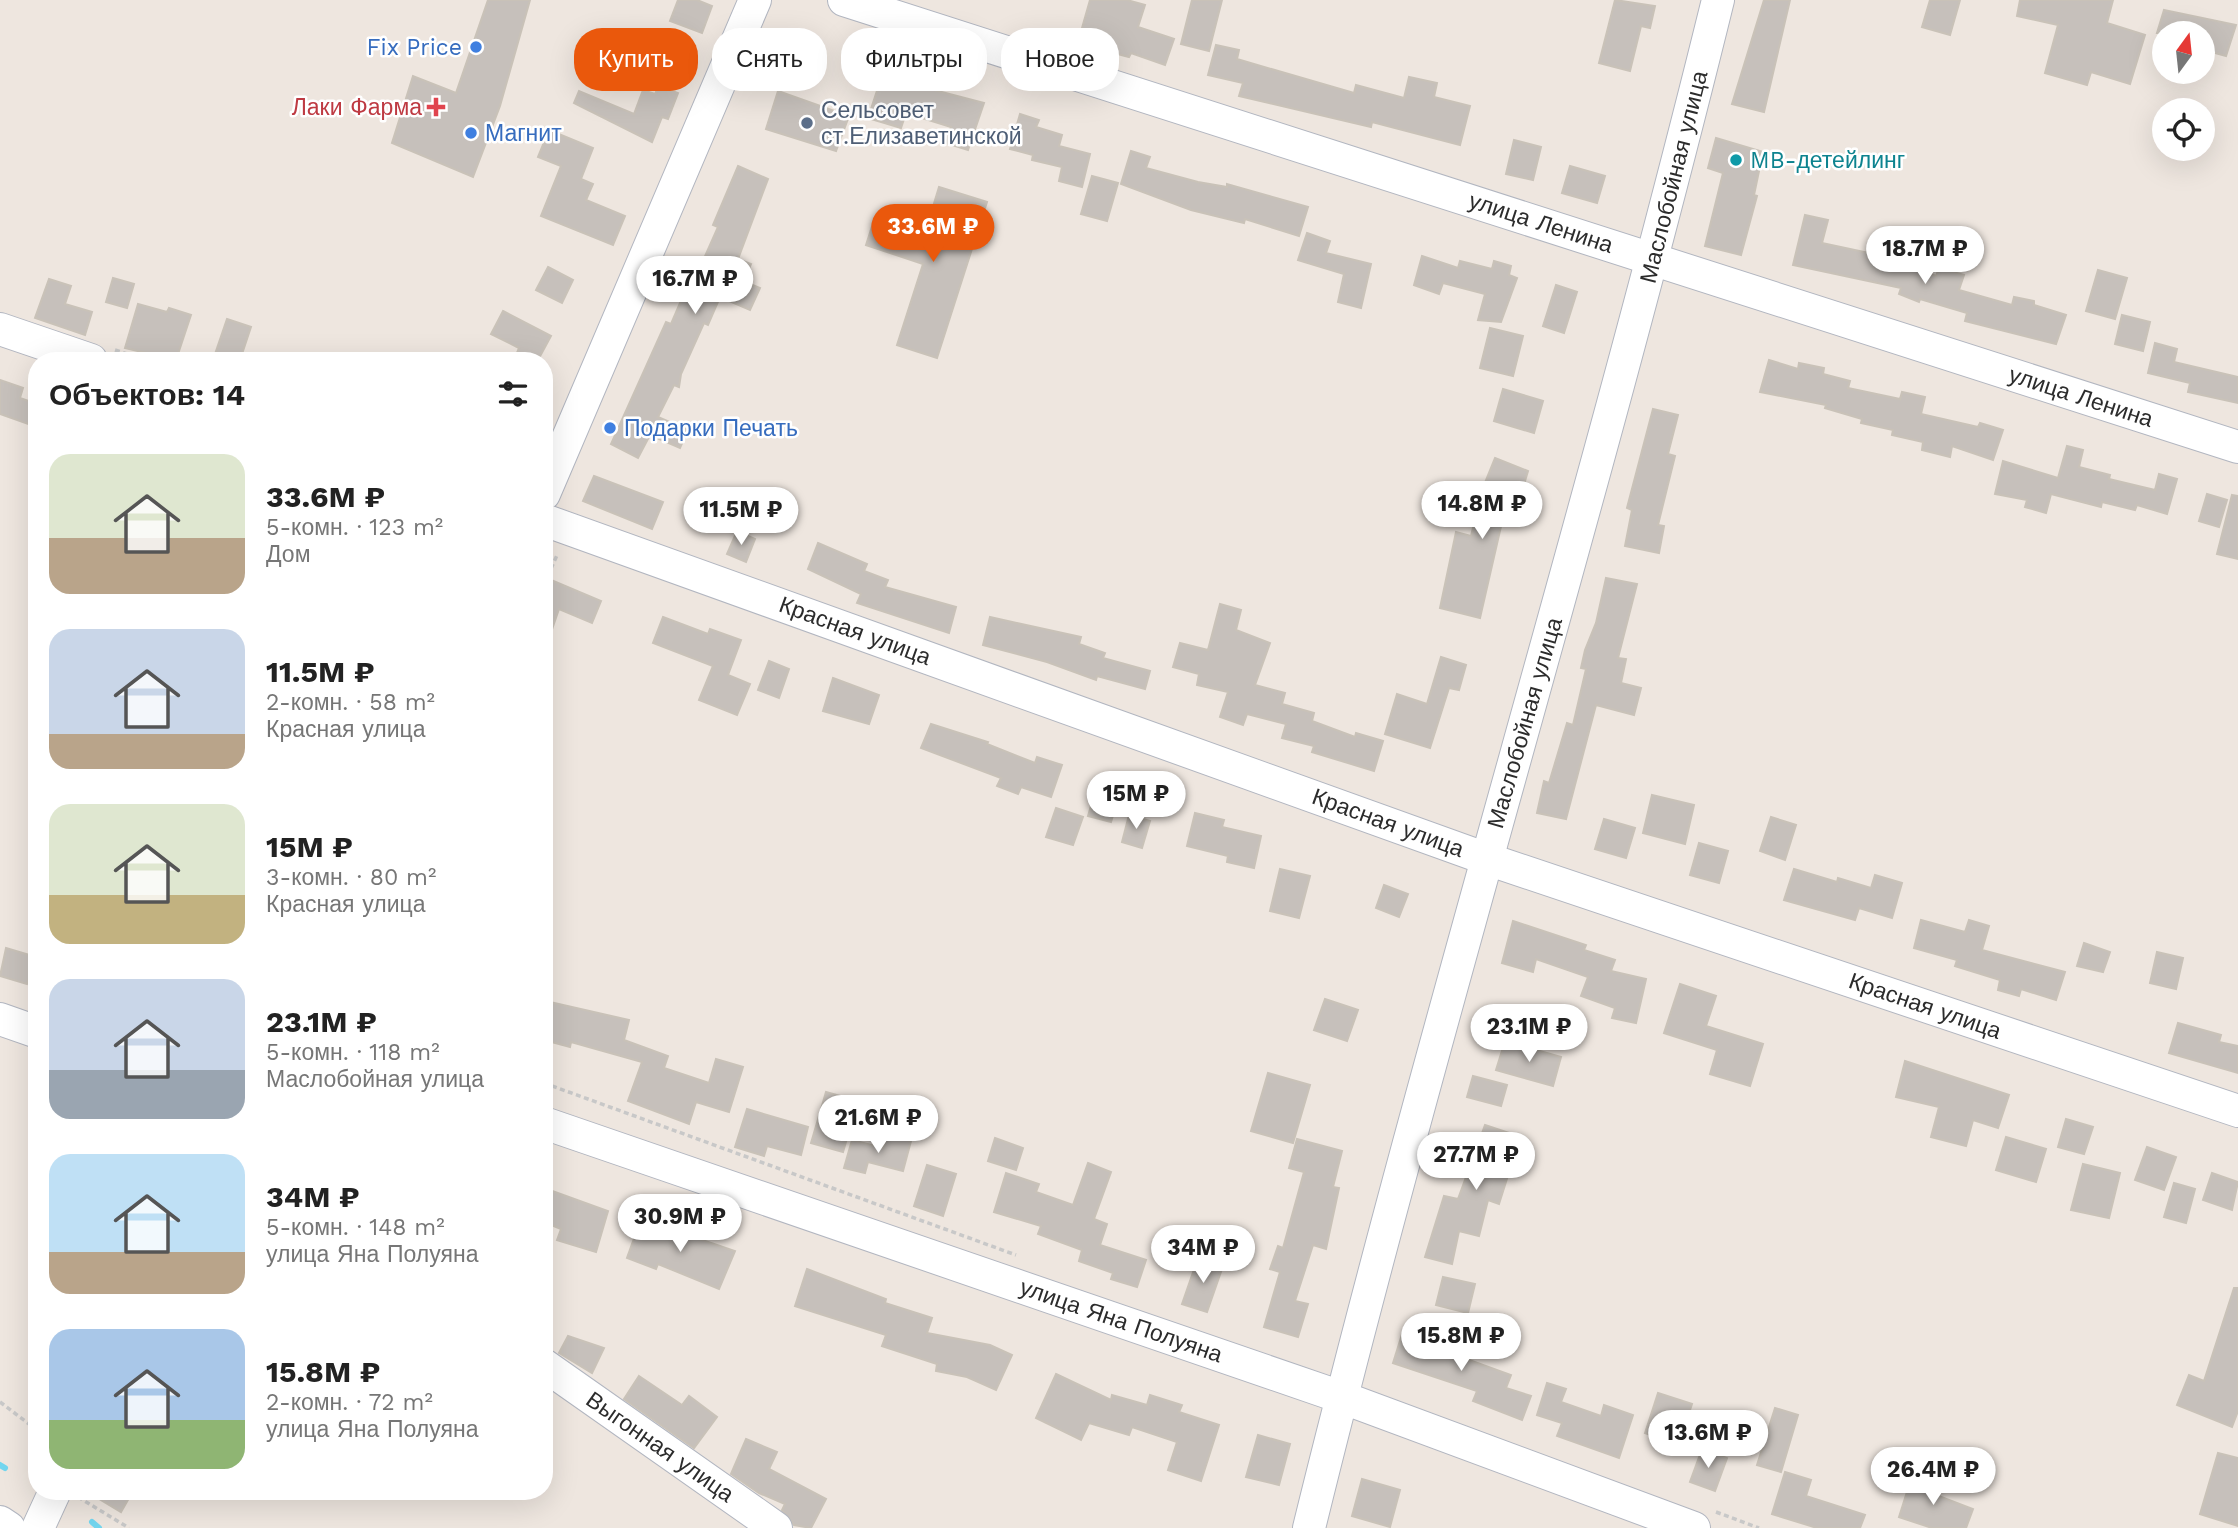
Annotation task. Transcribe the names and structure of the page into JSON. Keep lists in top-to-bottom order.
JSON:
{
  "streets": {
    "street": [
      "Маслобойная улица",
      "улица Ленина",
      "Красная улица",
      "улица Яна Полуяна",
      "Выгонная улица"
    ]
  },
  "crossings": [
    ["Маслобойная улица", "улица Ленина"],
    ["Маслобойная улица", "Красная улица"],
    ["Маслобойная улица", "улица Яна Полуяна"]
  ],
  "places": {
    "other": [
      "Fix Price",
      "Сельсовет ст.Елизаветинской",
      "Магнит",
      "MB-детейлинг",
      "Подарки Печать"
    ],
    "health": ["Лаки Фарма"]
  },
  "north": "top",
  "page": {
    "chip": [
      "Купить",
      "Снять",
      "Фильтры",
      "Новое"
    ],
    "price": [
      "33.6M ₽",
      "18.7M ₽",
      "16.7M ₽",
      "14.8M ₽",
      "11.5M ₽",
      "15M ₽",
      "23.1M ₽",
      "21.6M ₽",
      "27.7M ₽",
      "30.9M ₽",
      "34M ₽",
      "15.8M ₽",
      "13.6M ₽",
      "26.4M ₽"
    ],
    "heading": "Объектов: 14",
    "list": [
      {
        "name": "33.6M ₽",
        "note": "5-комн. · 123 m² · Дом"
      },
      {
        "name": "11.5M ₽",
        "note": "2-комн. · 58 m² · Красная улица"
      },
      {
        "name": "15M ₽",
        "note": "3-комн. · 80 m² · Красная улица"
      },
      {
        "name": "23.1M ₽",
        "note": "5-комн. · 118 m² · Маслобойная улица"
      },
      {
        "name": "34M ₽",
        "note": "5-комн. · 148 m² · улица Яна Полуяна"
      },
      {
        "name": "15.8M ₽",
        "note": "2-комн. · 72 m² · улица Яна Полуяна"
      }
    ]
  }
}
